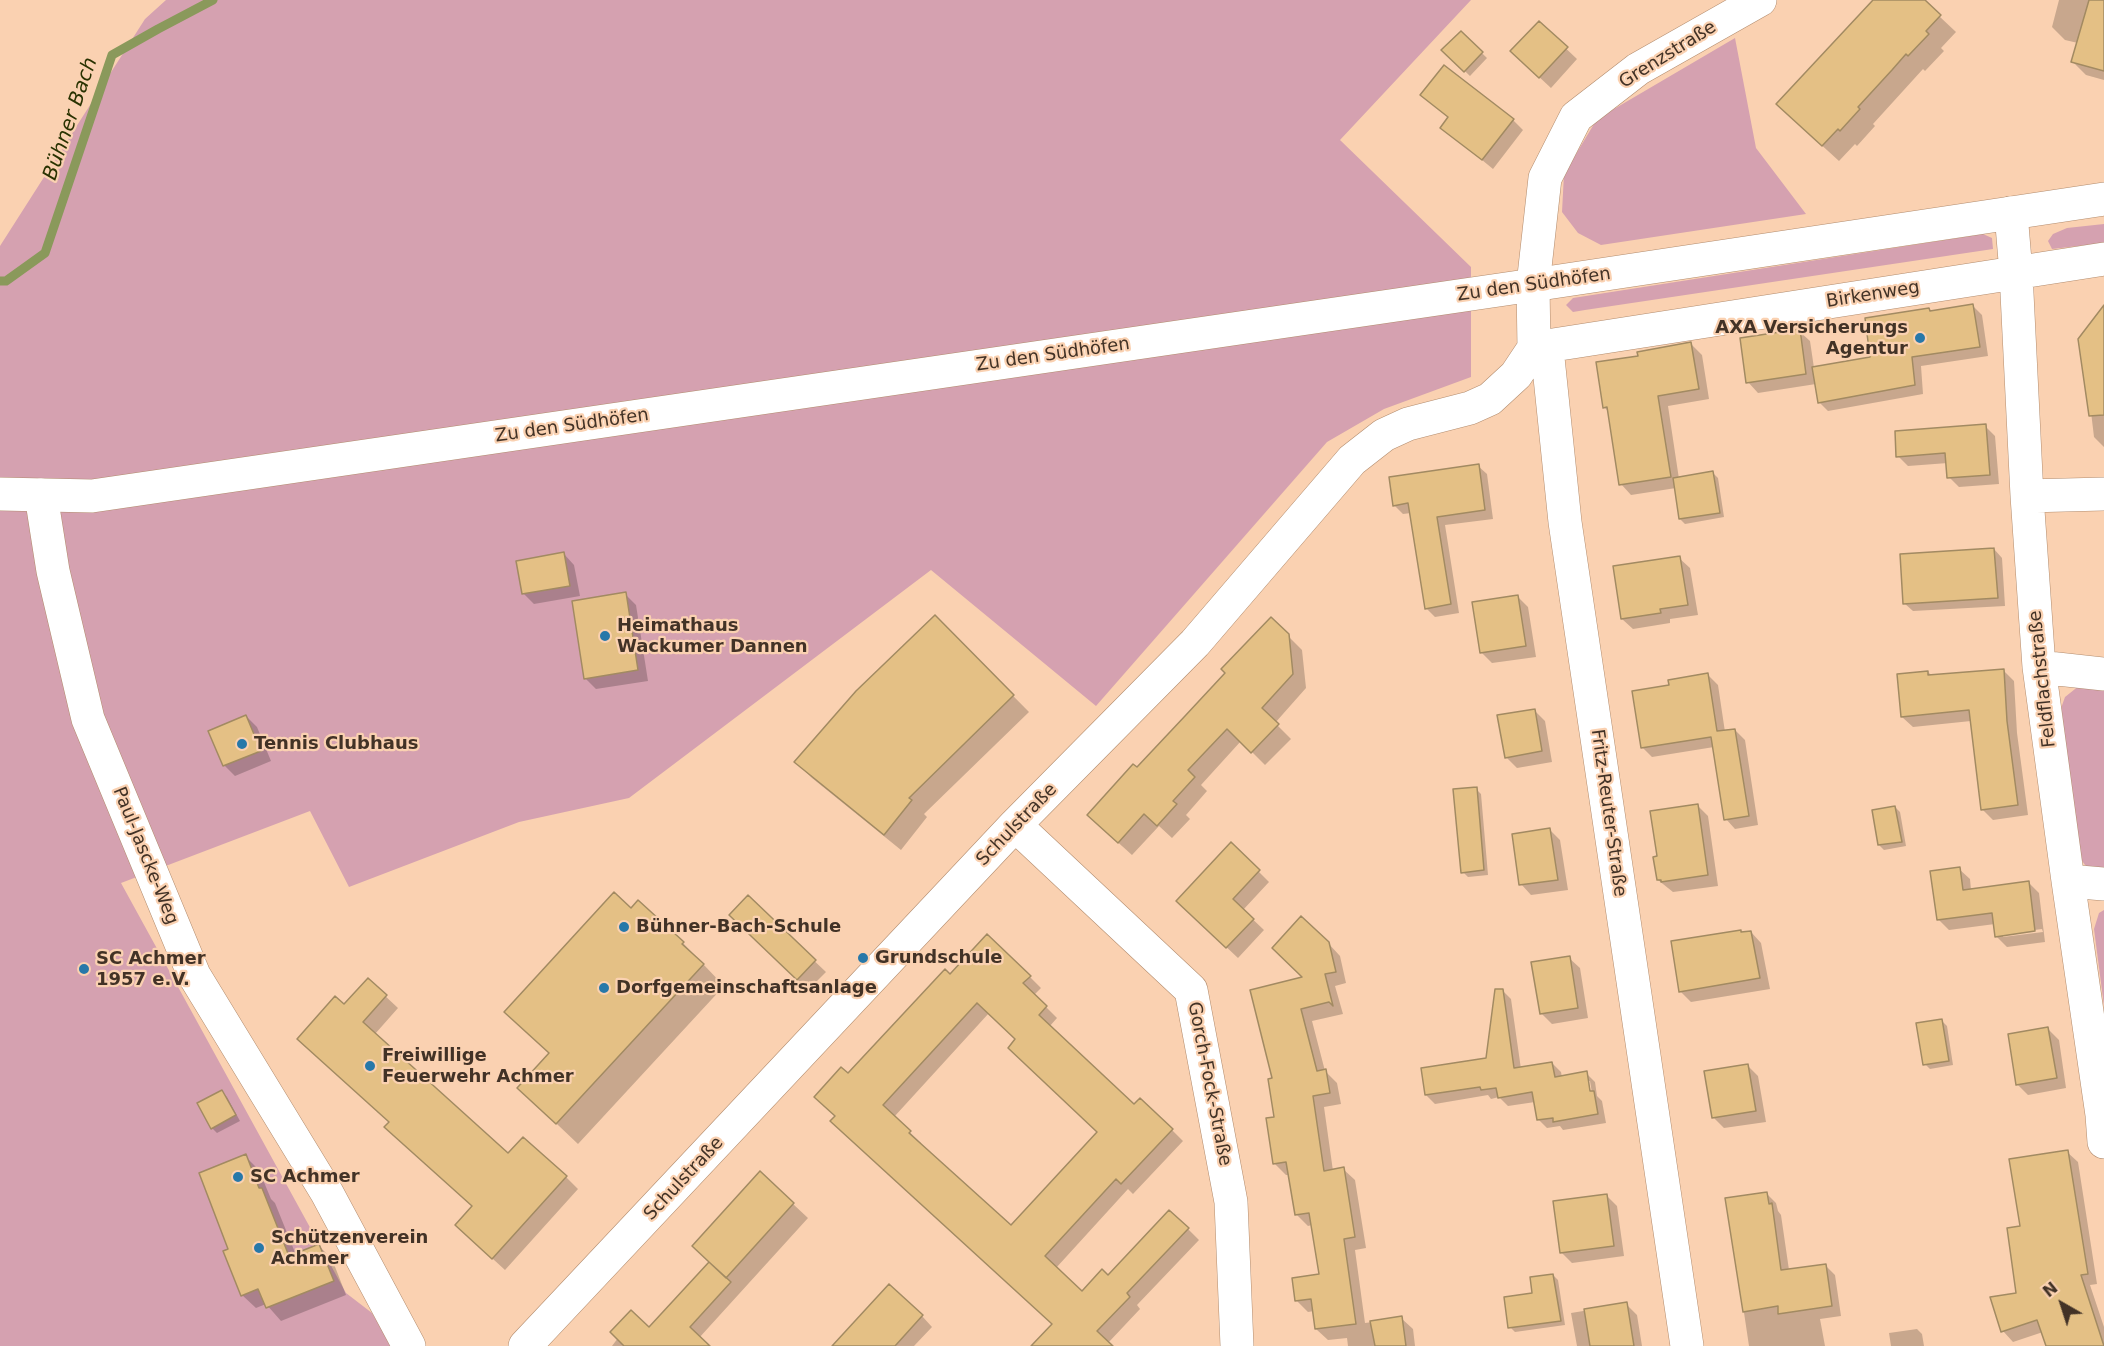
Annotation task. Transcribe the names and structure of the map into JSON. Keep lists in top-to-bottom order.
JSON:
{
  "streets": {
    "street": [
      "Grenzstraße",
      "Zu den Südhöfen",
      "Birkenweg",
      "Feldflachstraße",
      "Fritz-Reuter-Straße",
      "Schulstraße",
      "Paul-Jascke-Weg",
      "Gorch-Fock-Straße"
    ]
  },
  "crossings": [
    ["Grenzstraße", "Zu den Südhöfen"],
    ["Zu den Südhöfen", "Feldflachstraße"],
    ["Zu den Südhöfen", "Paul-Jascke-Weg"],
    ["Birkenweg", "Feldflachstraße"],
    ["Birkenweg", "Fritz-Reuter-Straße"],
    ["Birkenweg", "Schulstraße"],
    ["Fritz-Reuter-Straße", "Schulstraße"],
    ["Schulstraße", "Gorch-Fock-Straße"]
  ],
  "water": ["Bühner Bach"],
  "places": [
    "AXA Versicherungs Agentur",
    "Heimathaus Wackumer Dannen",
    "Tennis Clubhaus",
    "Bühner-Bach-Schule",
    "Grundschule",
    "SC Achmer 1957 e.V.",
    "Dorfgemeinschaftsanlage",
    "Freiwillige Feuerwehr Achmer",
    "SC Achmer",
    "Schützenverein Achmer"
  ],
  "north": "top left"
}
